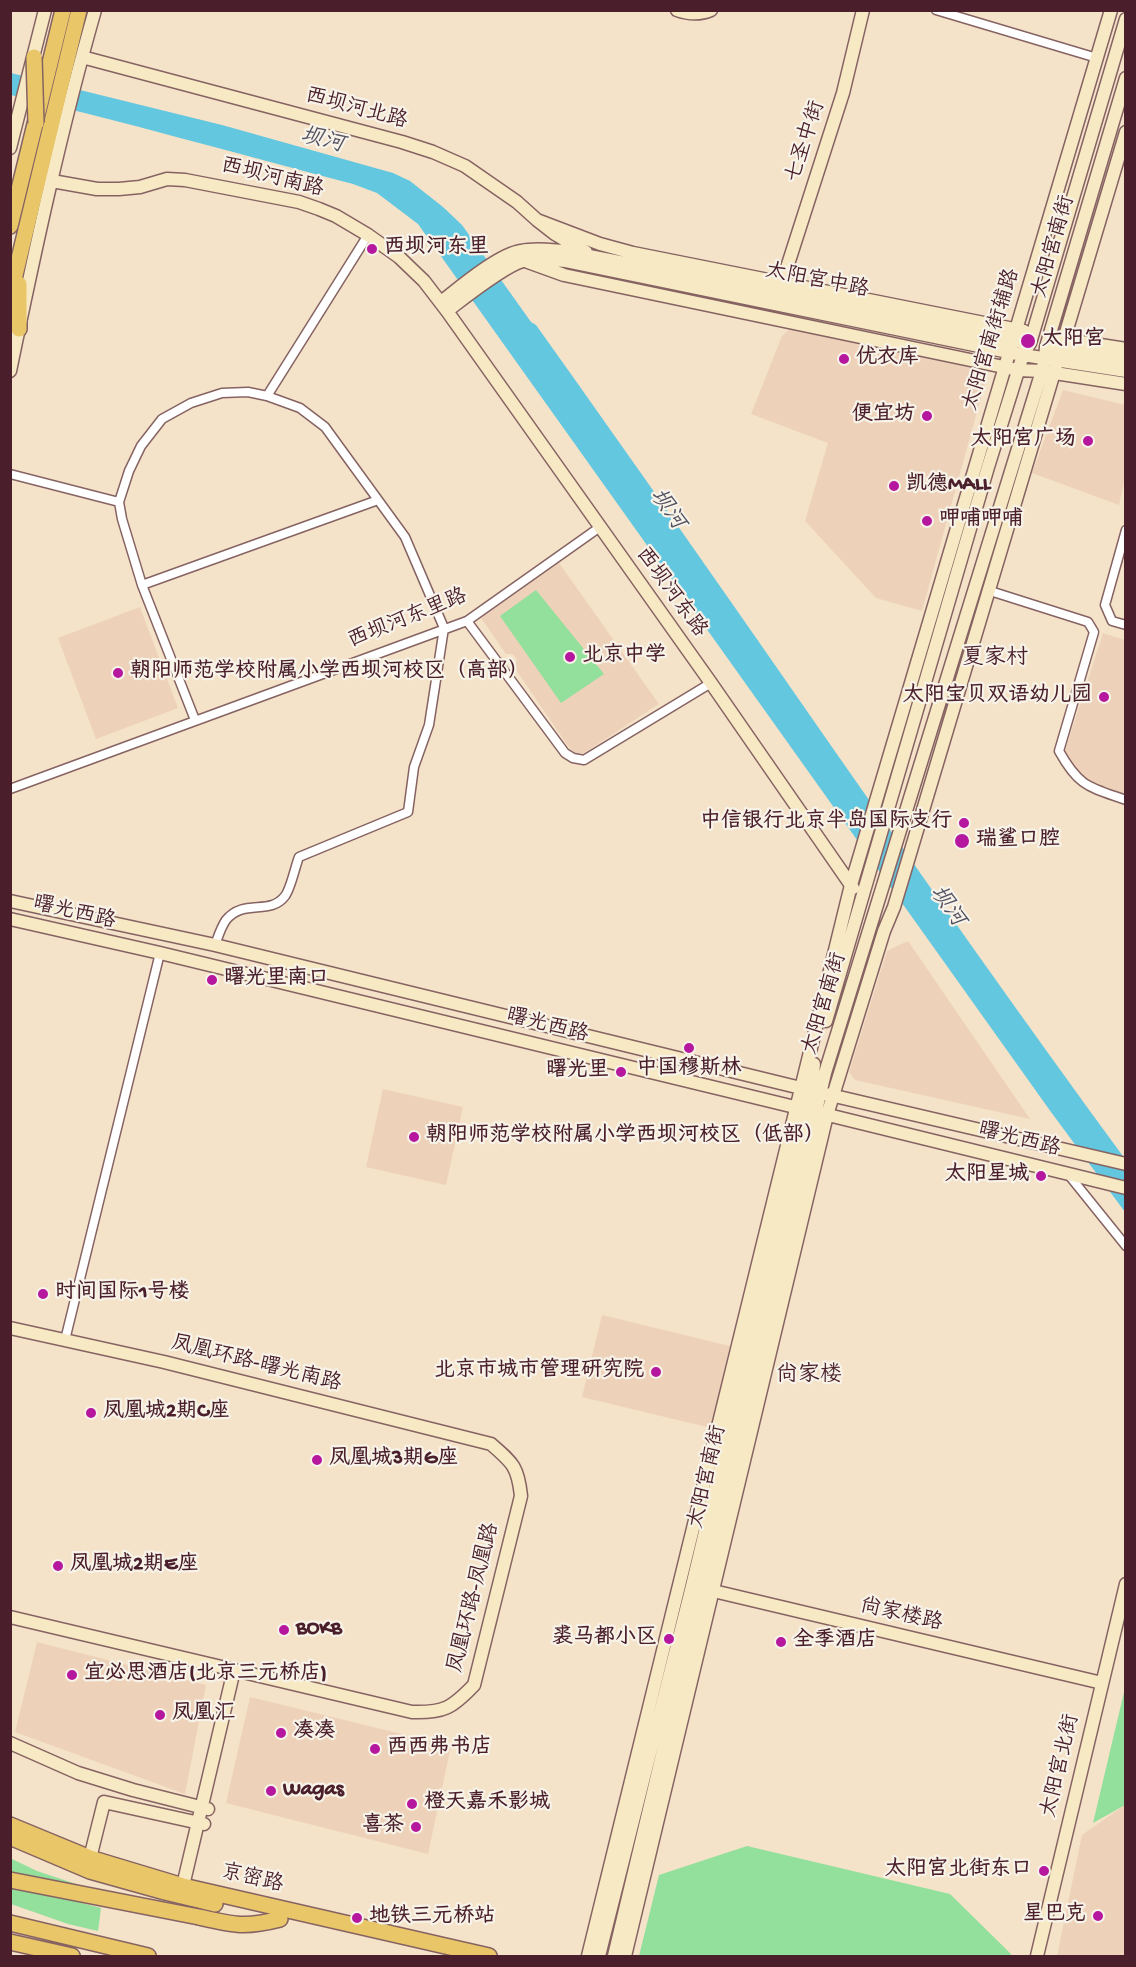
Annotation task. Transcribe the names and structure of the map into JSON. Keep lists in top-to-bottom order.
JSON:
{
  "streets": {
    "highway": ["京密路"],
    "street": [
      "西坝河北路",
      "七圣中街",
      "西坝河南路",
      "太阳宫南街",
      "太阳宫中路",
      "太阳宫南街辅路",
      "西坝河东路",
      "西坝河东里路",
      "曙光西路",
      "凤凰环路-曙光南路",
      "凤凰环路-凤凰路",
      "尚家楼路",
      "太阳宫北街"
    ]
  },
  "crossings": [
    ["西坝河北路", "太阳宫中路"],
    ["七圣中街", "太阳宫中路"],
    ["西坝河南路", "西坝河东路"],
    ["太阳宫南街", "太阳宫中路"],
    ["太阳宫南街", "太阳宫南街辅路"],
    ["太阳宫南街", "西坝河东路"],
    ["太阳宫南街", "曙光西路"],
    ["太阳宫南街", "尚家楼路"],
    ["太阳宫中路", "太阳宫南街辅路"],
    ["西坝河东路", "西坝河东里路"],
    ["凤凰环路-曙光南路", "凤凰环路-凤凰路"],
    ["尚家楼路", "太阳宫北街"]
  ],
  "districts": ["夏家村", "尚家楼"],
  "water": ["坝河"],
  "places": [
    "西坝河东里",
    "太阳宫",
    "优衣库",
    "便宜坊",
    "太阳宫广场",
    "凯德MALL",
    "呷哺呷哺",
    "北京中学",
    "朝阳师范学校附属小学西坝河校区（高部）",
    "太阳宝贝双语幼儿园",
    "中信银行北京半岛国际支行",
    "瑞鲨口腔",
    "曙光里南口",
    "中国穆斯林",
    "曙光里",
    "朝阳师范学校附属小学西坝河校区（低部）",
    "太阳星城",
    "时间国际1号楼",
    "北京市城市管理研究院",
    "凤凰城2期C座",
    "凤凰城3期G座",
    "凤凰城2期E座",
    "BOKB",
    "裘马都小区",
    "全季酒店",
    "宜必思酒店(北京三元桥店)",
    "凤凰汇",
    "凑凑",
    "西西弗书店",
    "Wagas",
    "橙天嘉禾影城",
    "喜茶",
    "太阳宫北街东口",
    "星巴克",
    "地铁三元桥站"
  ]
}
